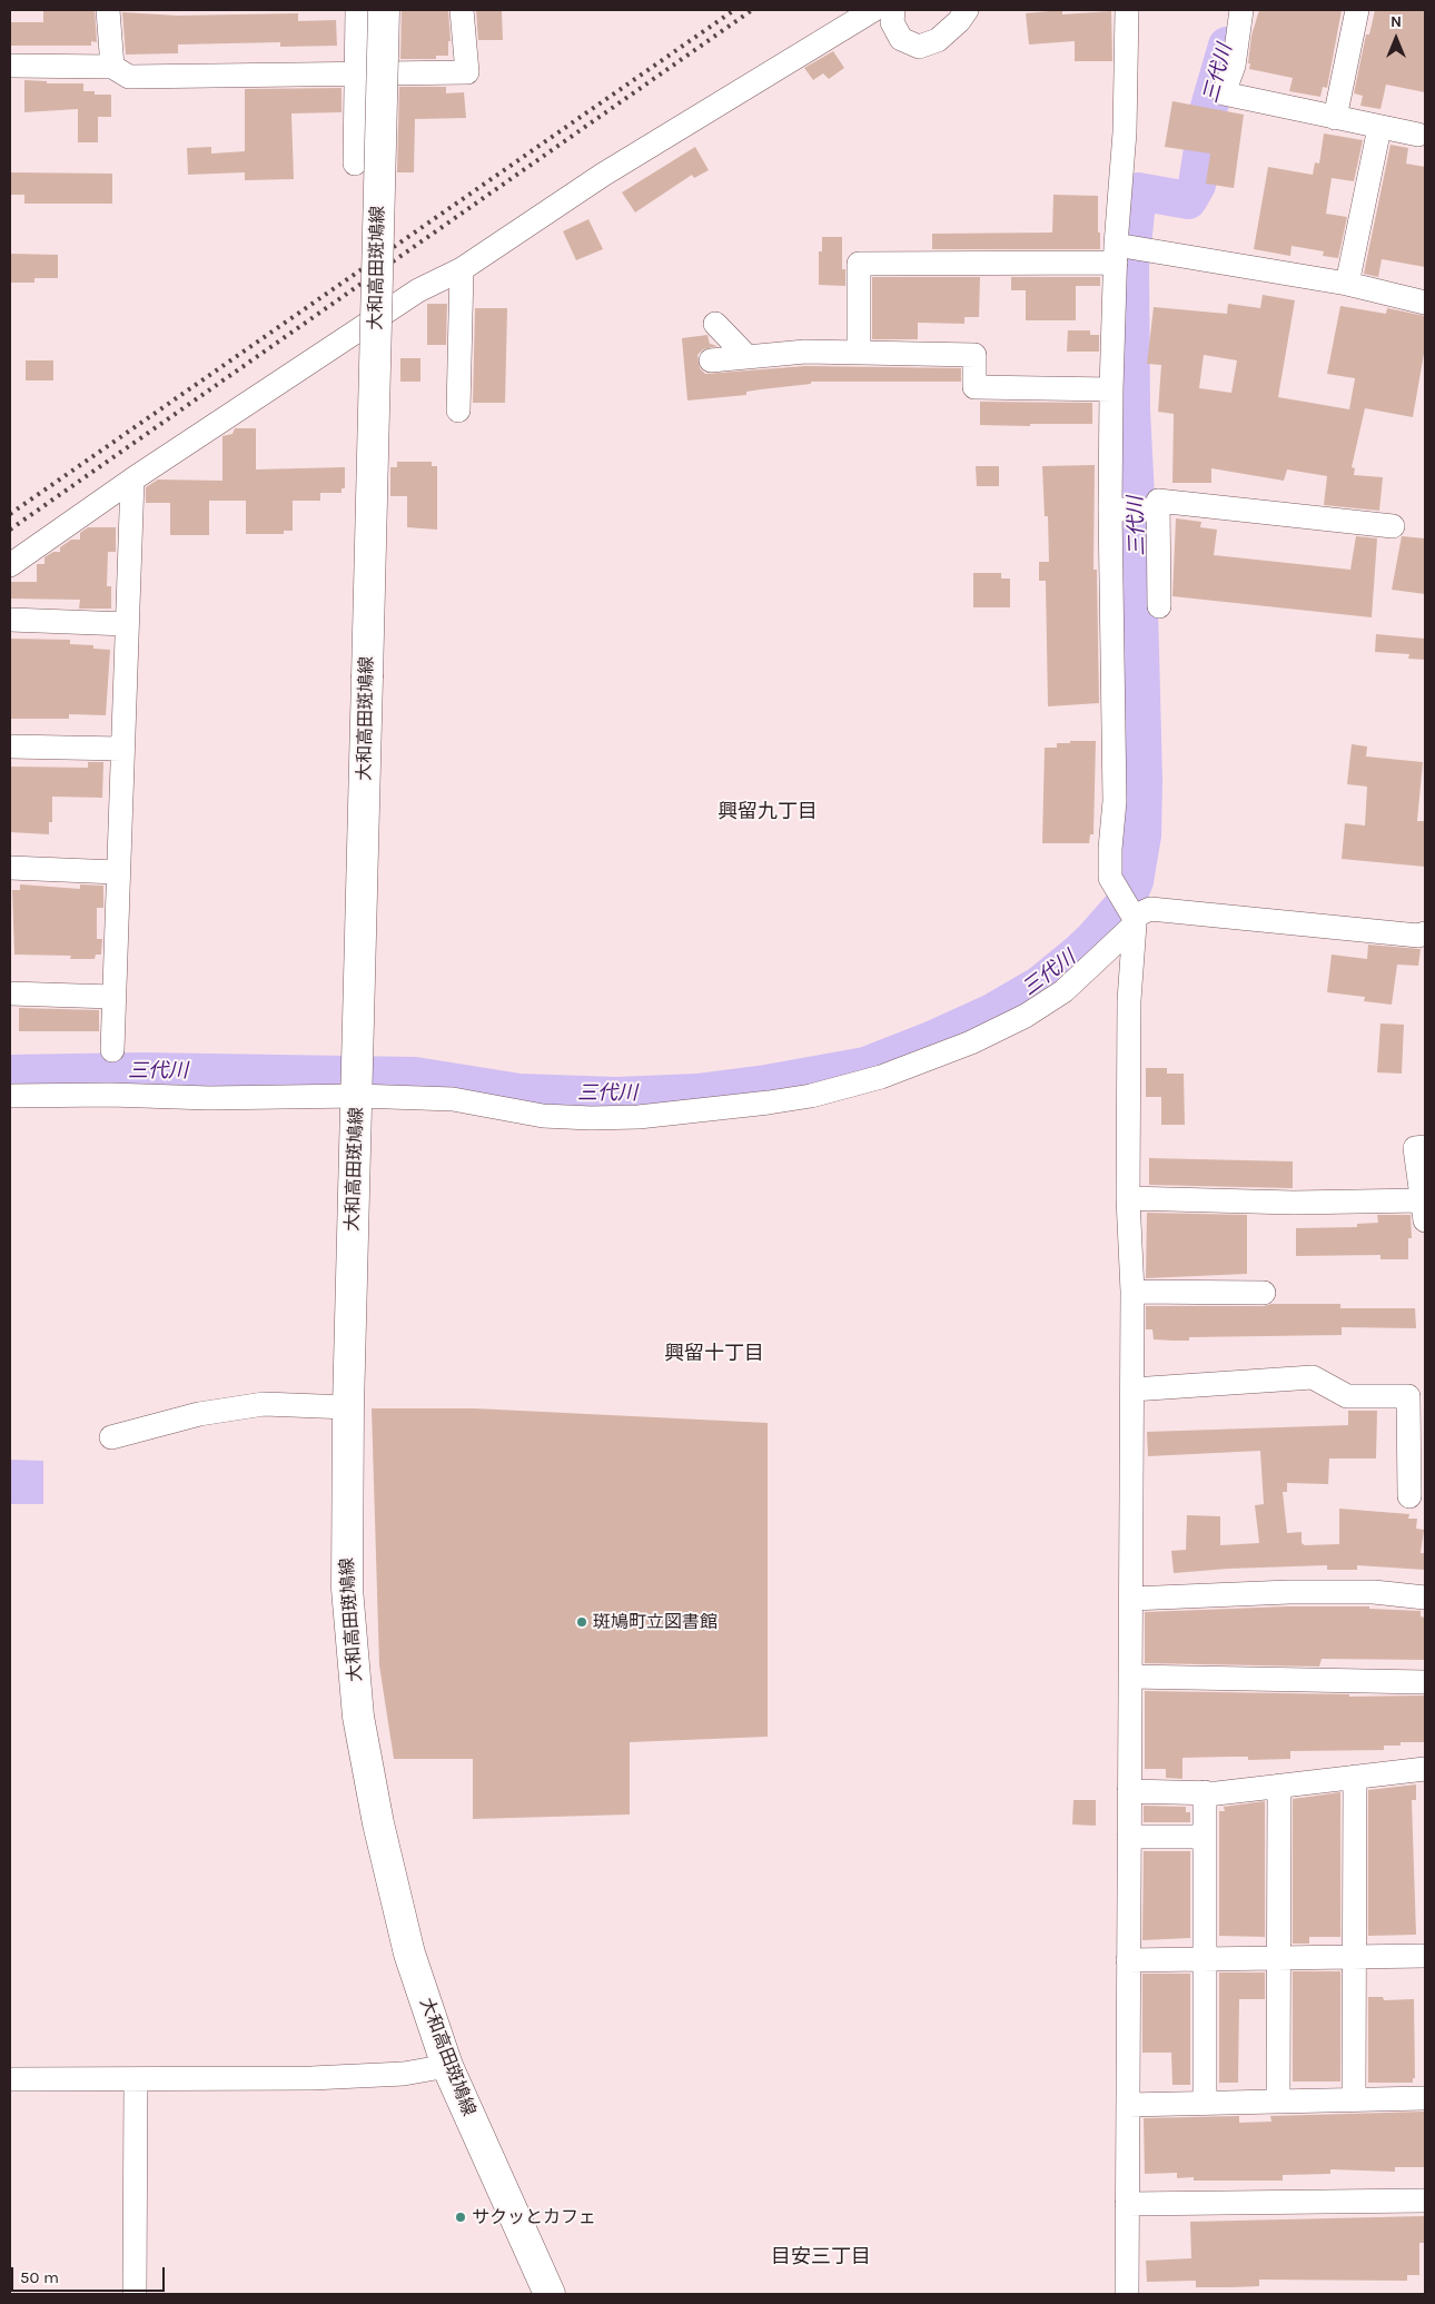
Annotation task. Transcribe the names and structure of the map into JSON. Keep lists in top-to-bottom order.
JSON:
{
  "streets": {
    "main road": ["大和高田斑鳩線"]
  },
  "districts": ["興留九丁目", "興留十丁目", "目安三丁目"],
  "water": ["三代川"],
  "places": ["斑鳩町立図書館", "サクッとカフェ"],
  "scale_bar": "50 m",
  "north": "top"
}
